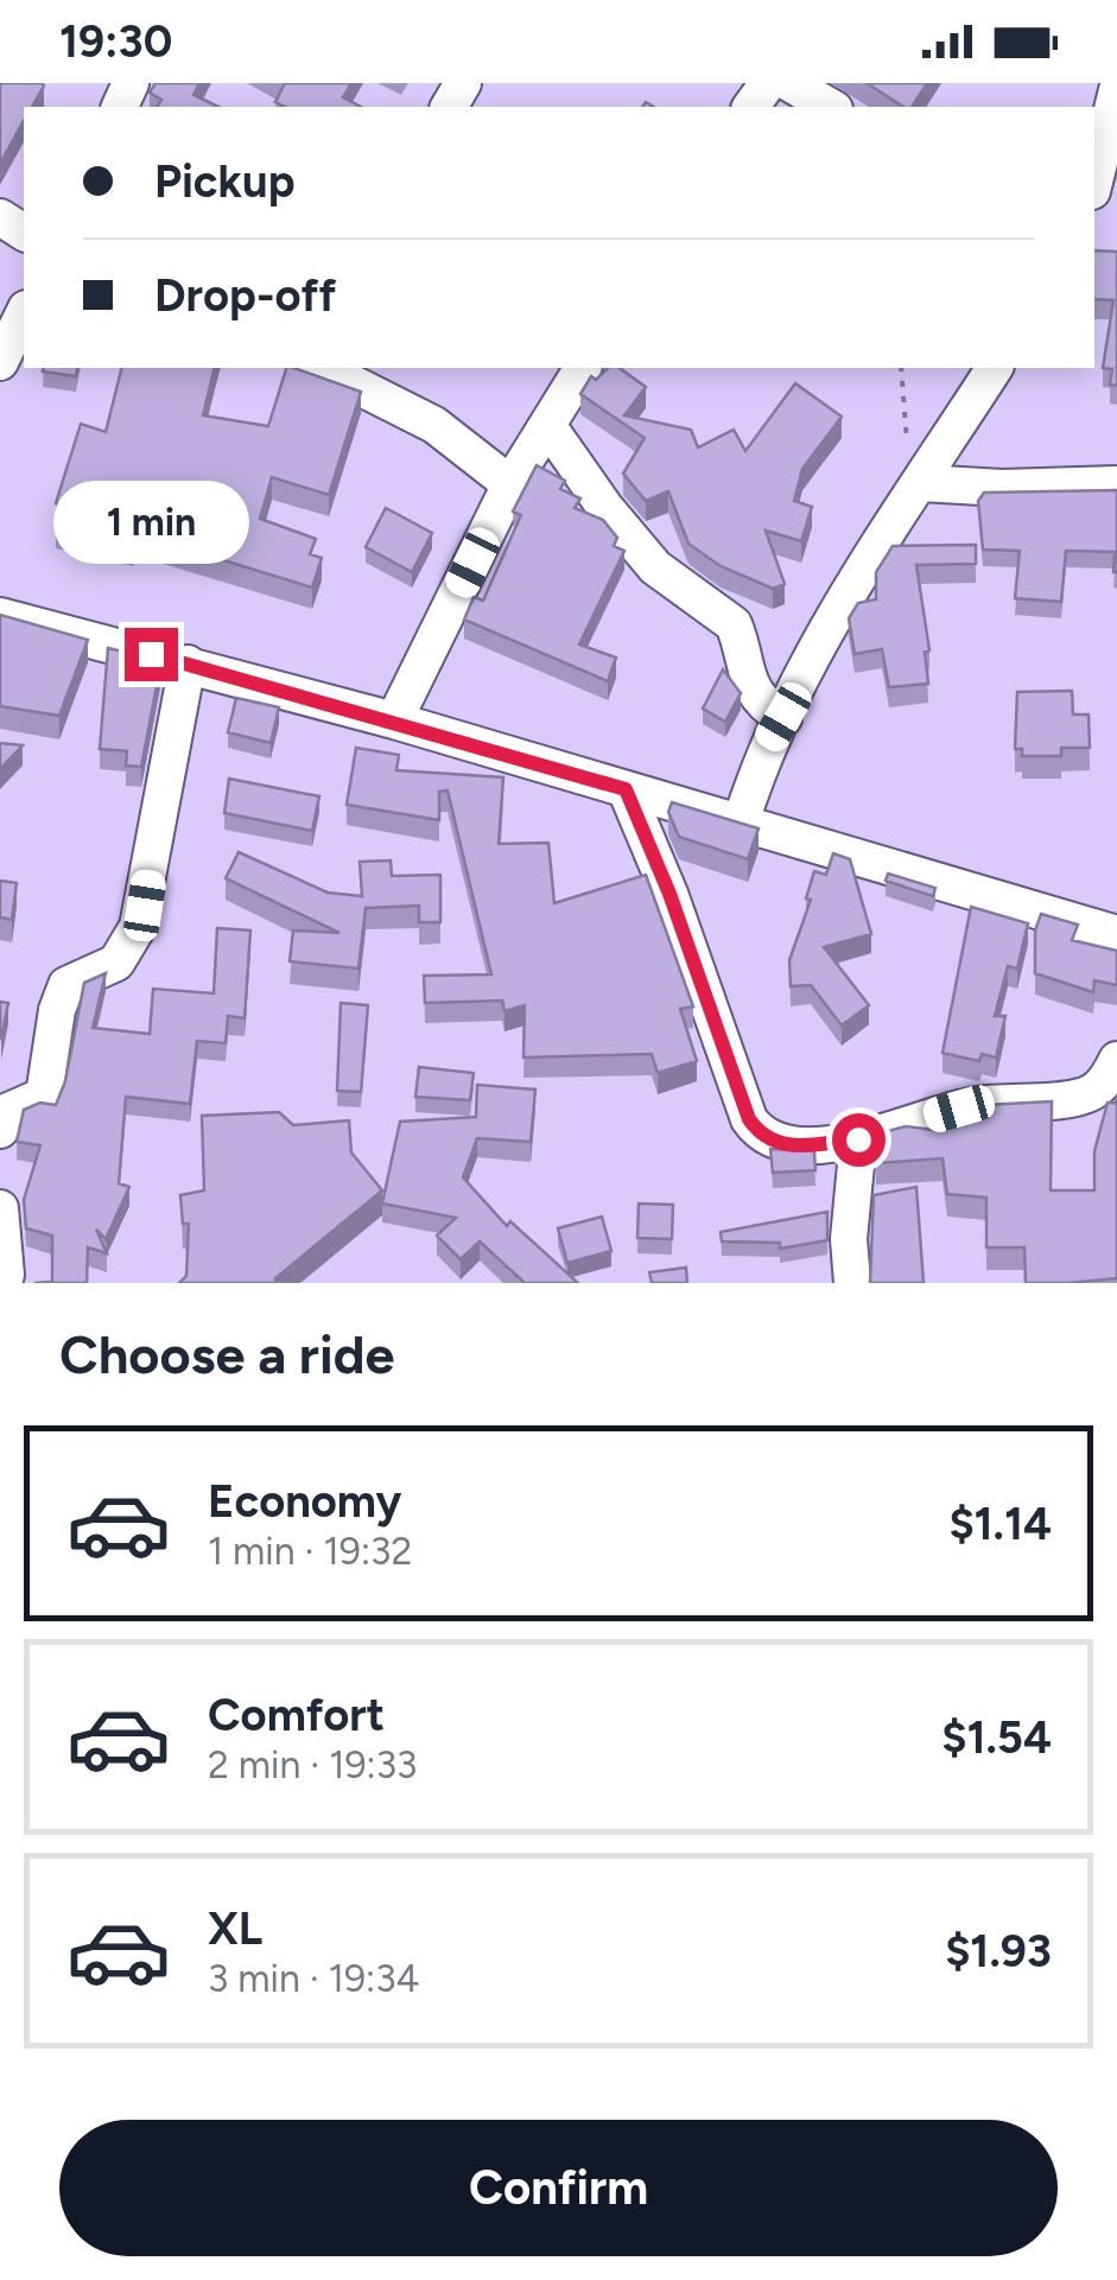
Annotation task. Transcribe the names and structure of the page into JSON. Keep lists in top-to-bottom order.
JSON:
{
  "page": {
    "status": "19:30",
    "banner": ["Pickup", "Drop-off"],
    "bubble": "1 min",
    "heading": "Choose a ride",
    "list": [
      {
        "name": "Economy",
        "note": "1 min · 19:32",
        "value": "$1.14"
      },
      {
        "name": "Comfort",
        "note": "2 min · 19:33",
        "value": "$1.54"
      },
      {
        "name": "XL",
        "note": "3 min · 19:34",
        "value": "$1.93"
      }
    ],
    "buttons": "Confirm"
  }
}
